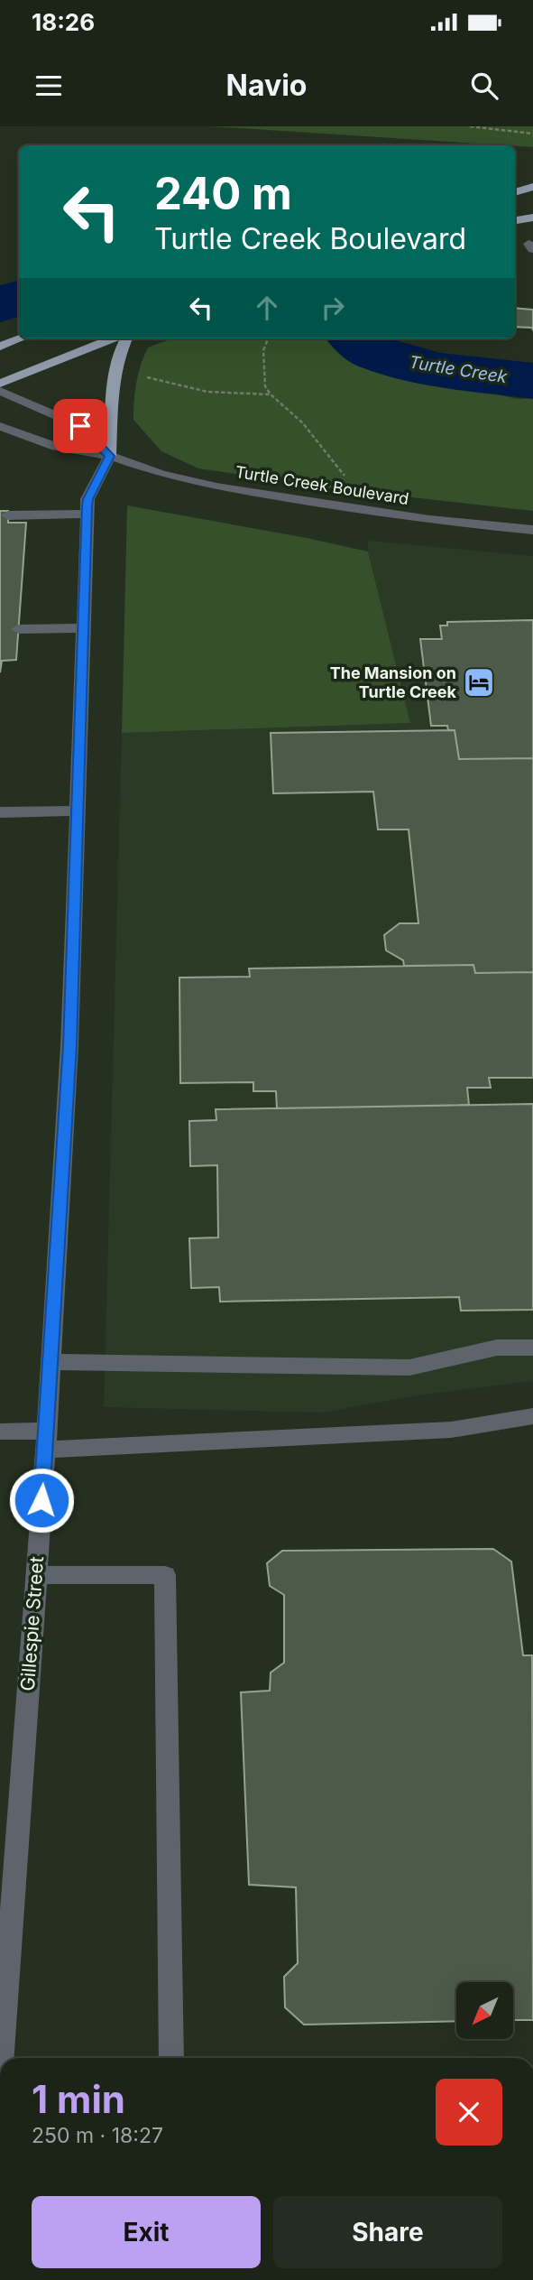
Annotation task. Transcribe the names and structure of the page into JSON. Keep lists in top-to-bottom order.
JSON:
{
  "streets": {
    "street": ["Turtle Creek Boulevard", "Gillespie Street"]
  },
  "crossings": [
    ["Turtle Creek Boulevard", "Gillespie Street"]
  ],
  "water": ["Turtle Creek"],
  "places": {
    "hotel": ["The Mansion on Turtle Creek"]
  },
  "north": "bottom left",
  "page": {
    "status": "18:26",
    "header": "Navio",
    "turn": ["240 m", "Turtle Creek Boulevard"],
    "heading": ["1 min", "250 m · 18:27"],
    "buttons": ["Exit", "Share"]
  }
}
